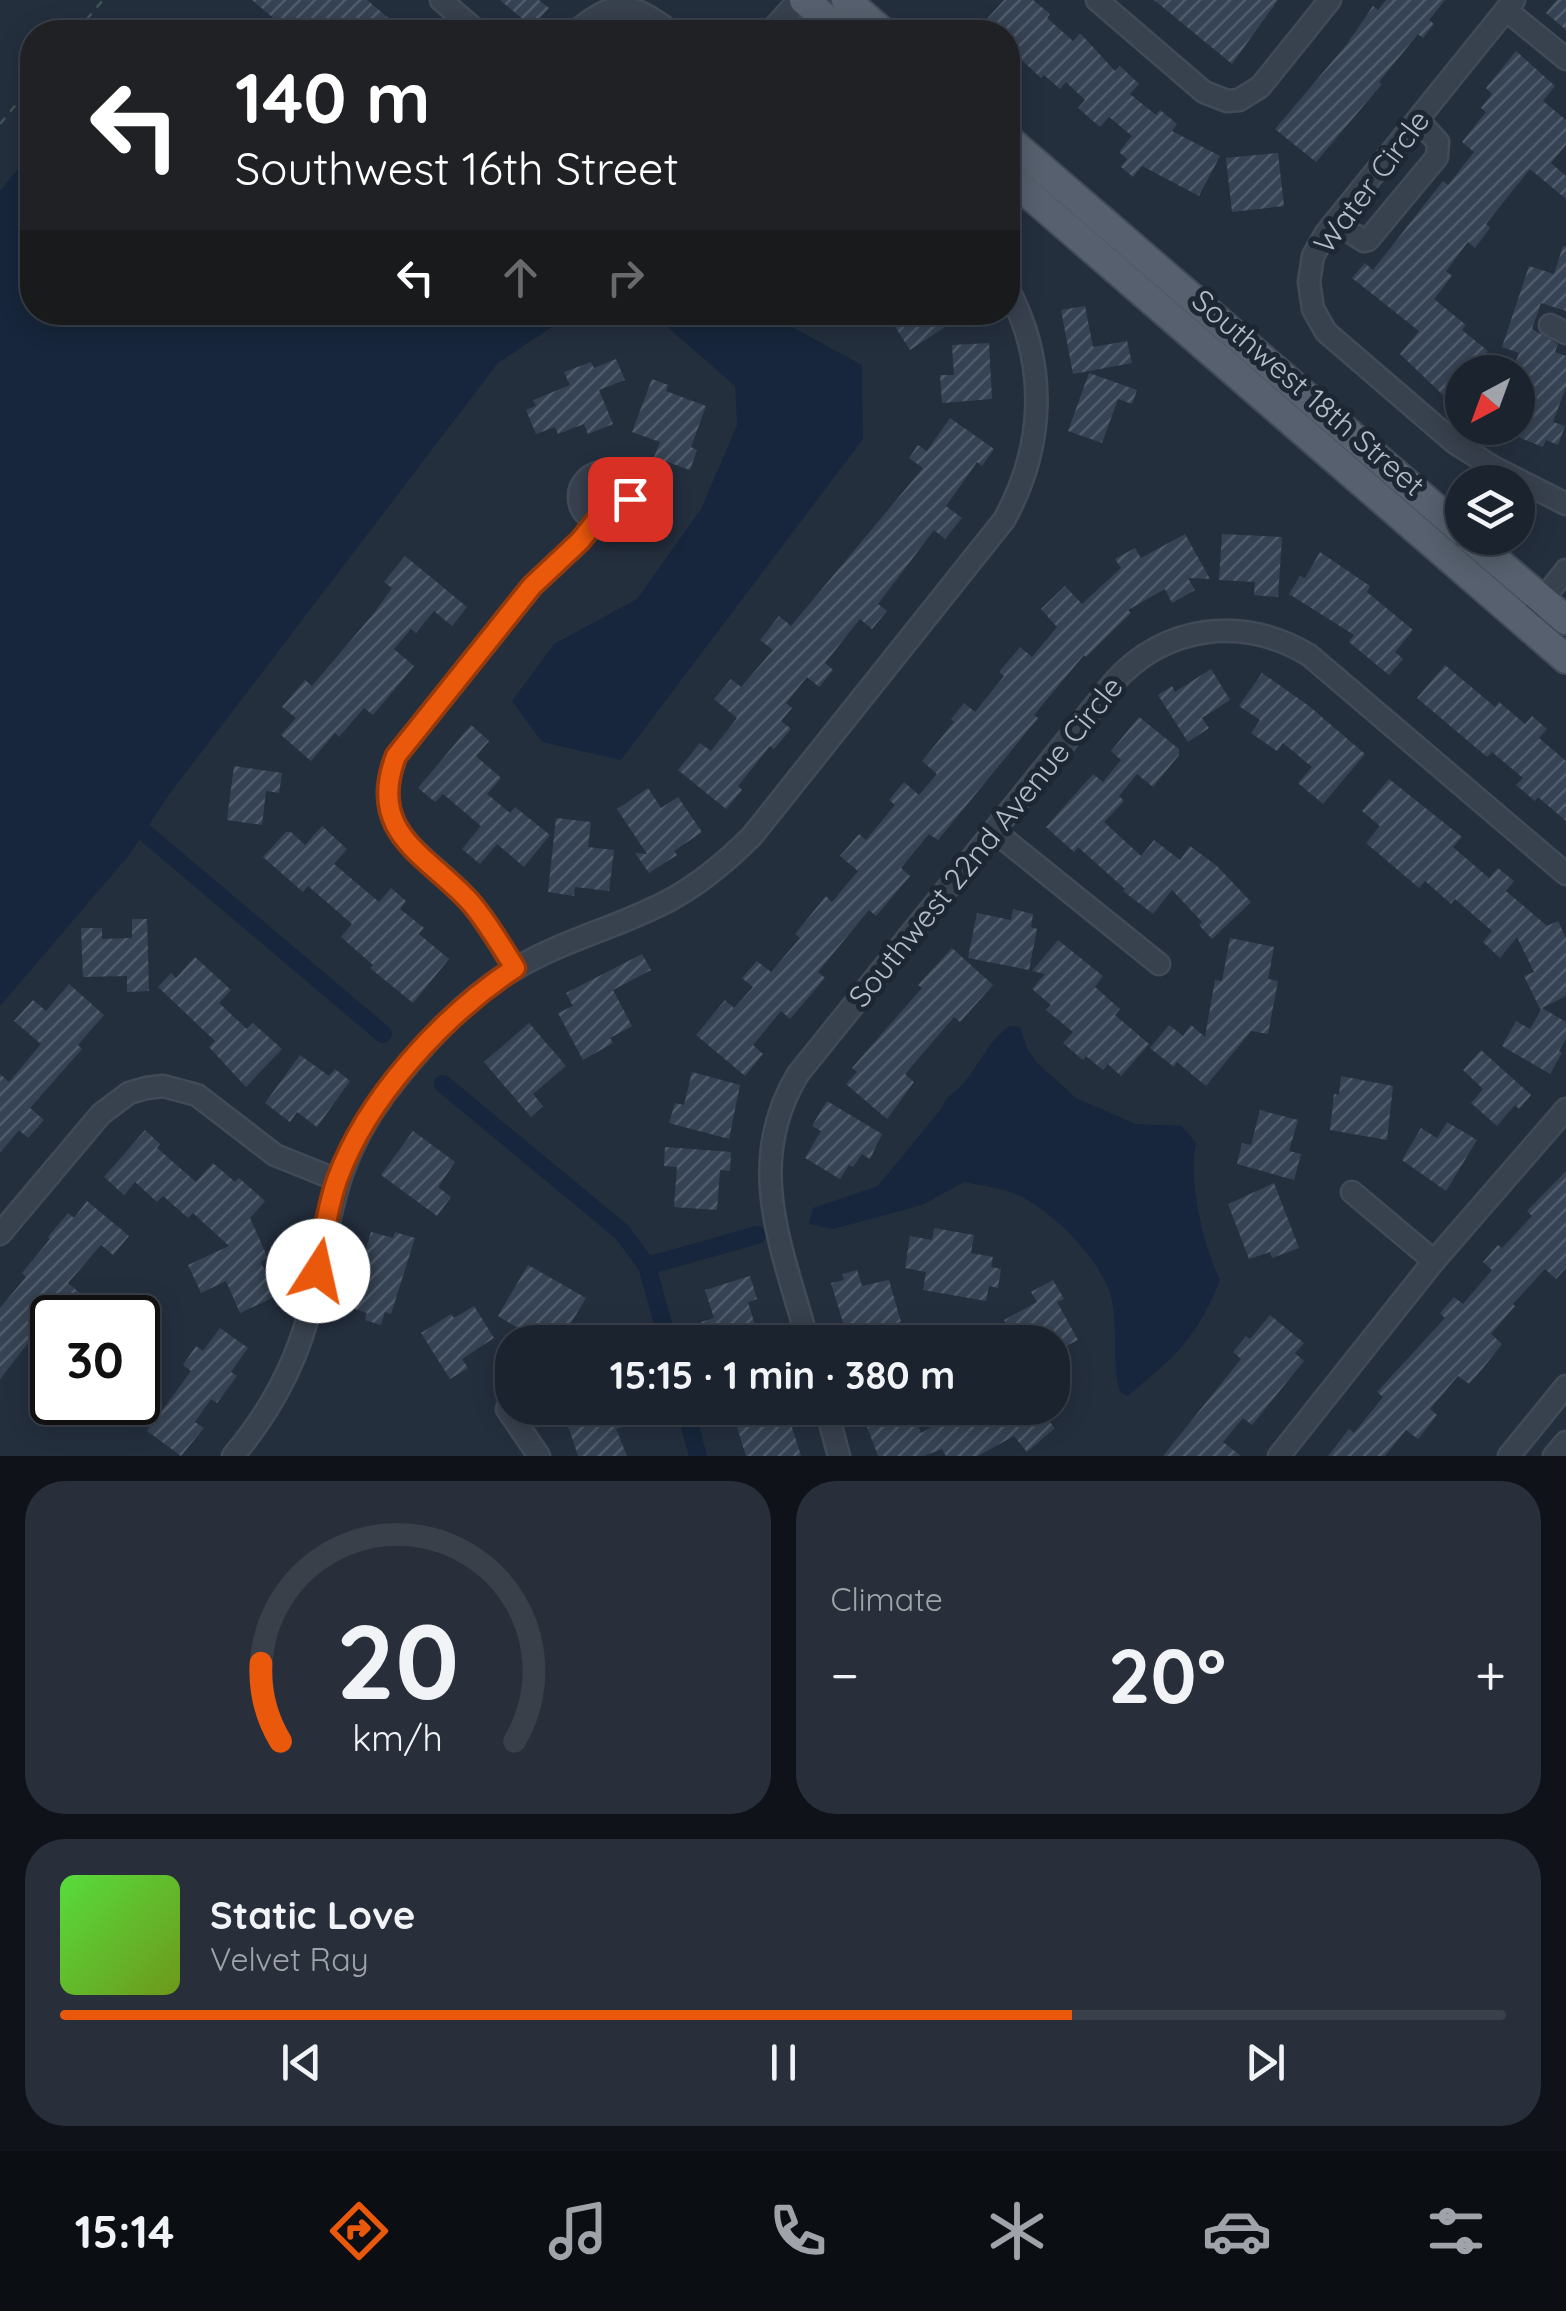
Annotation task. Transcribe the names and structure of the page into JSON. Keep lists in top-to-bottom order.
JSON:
{
  "streets": {
    "main road": ["Southwest 18th Street"],
    "street": ["Water Circle", "Southwest 22nd Avenue Circle"]
  },
  "north": "bottom left",
  "page": {
    "turn": ["140 m", "Southwest 16th Street"],
    "limit": "30",
    "trip": "15:15 · 1 min · 380 m",
    "tile": "Climate",
    "heat": ["−", "20°", "+"],
    "song": ["Static Love", "Velvet Ray"],
    "tabs": "15:14",
    "gauge": ["20", "km/h"]
  }
}
